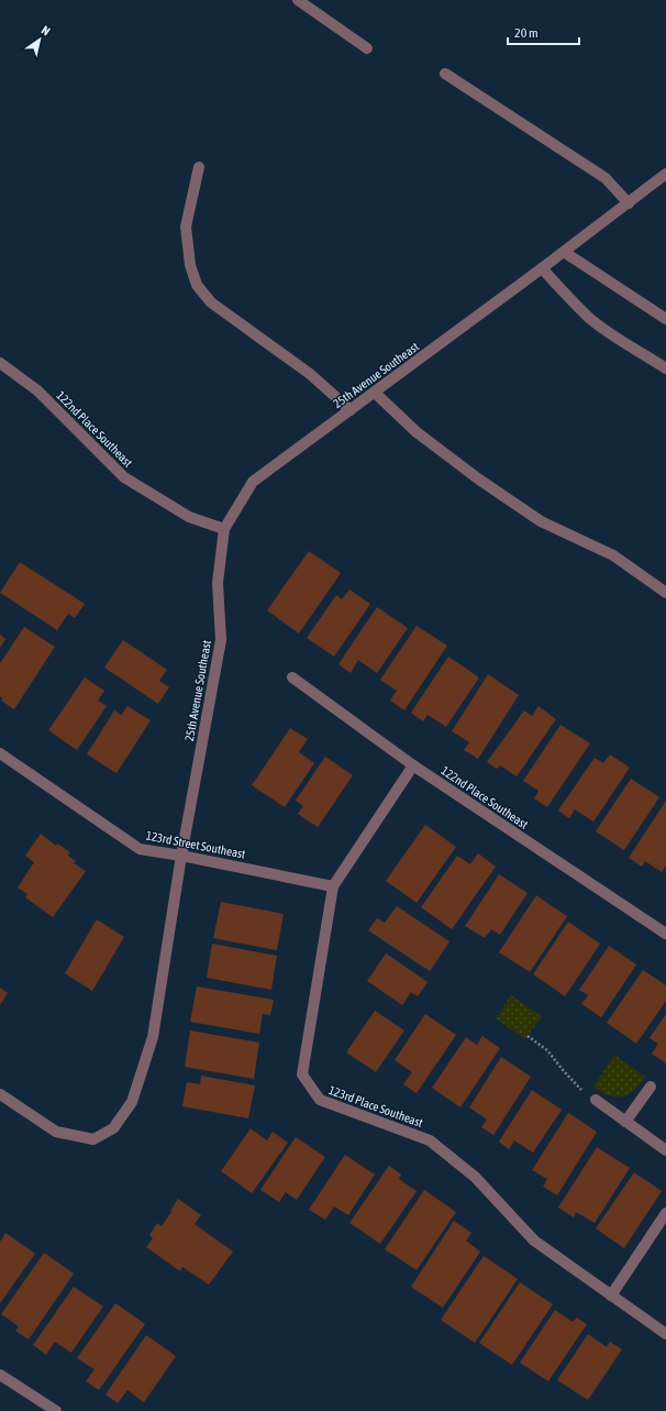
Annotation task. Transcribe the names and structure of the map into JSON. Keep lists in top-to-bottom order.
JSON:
{
  "streets": {
    "street": [
      "25th Avenue Southeast",
      "122nd Place Southeast",
      "123rd Street Southeast",
      "123rd Place Southeast"
    ]
  },
  "crossings": [
    ["25th Avenue Southeast", "122nd Place Southeast"],
    ["25th Avenue Southeast", "123rd Street Southeast"],
    ["122nd Place Southeast", "123rd Place Southeast"],
    ["123rd Street Southeast", "123rd Place Southeast"]
  ],
  "scale_bar": "20 m",
  "north": "top right"
}
